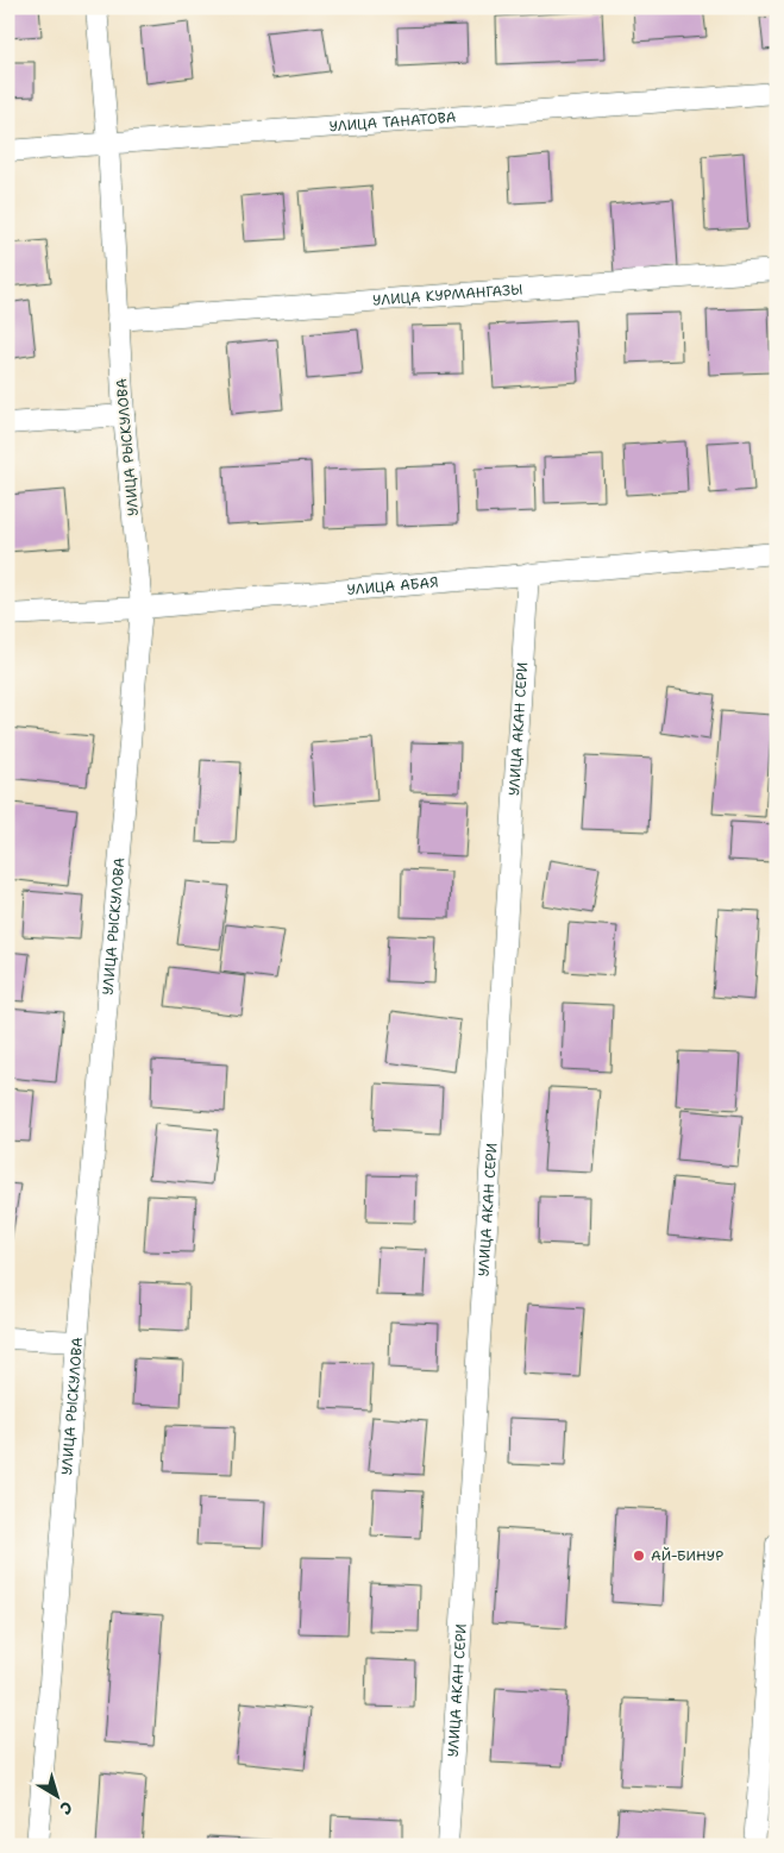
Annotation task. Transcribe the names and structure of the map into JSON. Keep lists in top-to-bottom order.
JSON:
{
  "streets": {
    "street": [
      "УЛИЦА ТАНАТОВА",
      "УЛИЦА КУРМАНГАЗЫ",
      "УЛИЦА РЫСКУЛОВА",
      "УЛИЦА АБАЯ",
      "УЛИЦА АКАН СЕРИ"
    ]
  },
  "crossings": [
    ["УЛИЦА ТАНАТОВА", "УЛИЦА РЫСКУЛОВА"],
    ["УЛИЦА КУРМАНГАЗЫ", "УЛИЦА РЫСКУЛОВА"],
    ["УЛИЦА РЫСКУЛОВА", "УЛИЦА АБАЯ"],
    ["УЛИЦА АБАЯ", "УЛИЦА АКАН СЕРИ"]
  ],
  "places": ["АЙ-БИНУР"],
  "north": "bottom right"
}
